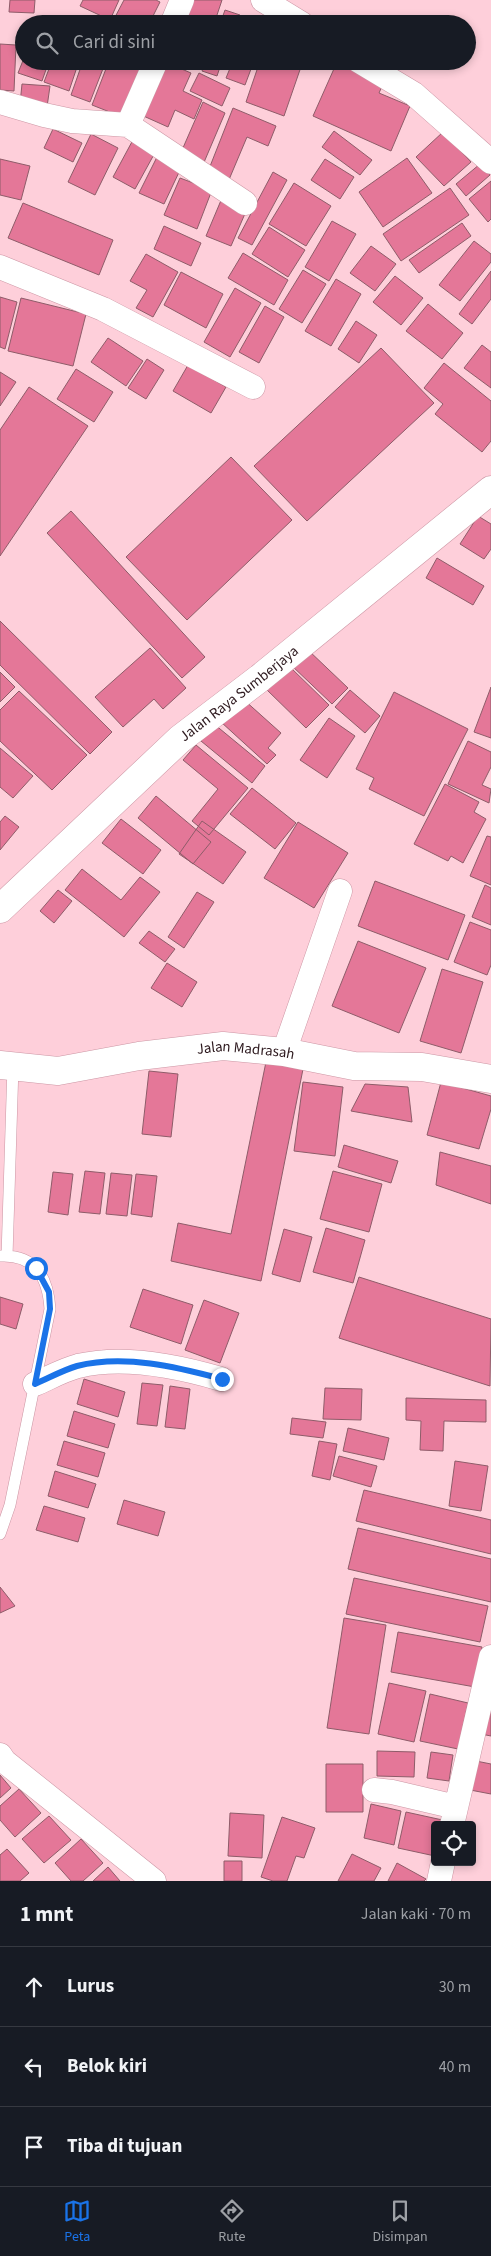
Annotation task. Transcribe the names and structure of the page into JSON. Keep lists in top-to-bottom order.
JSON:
{
  "streets": {
    "street": ["Jalan Raya Sumberjaya", "Jalan Madrasah"]
  },
  "page": {
    "search": "Cari di sini",
    "heading": ["1 mnt", "Jalan kaki · 70 m"],
    "list": [
      ["Lurus", "30 m"],
      ["Belok kiri", "40 m"],
      "Tiba di tujuan"
    ],
    "nav": ["Peta", "Rute", "Disimpan"]
  }
}
